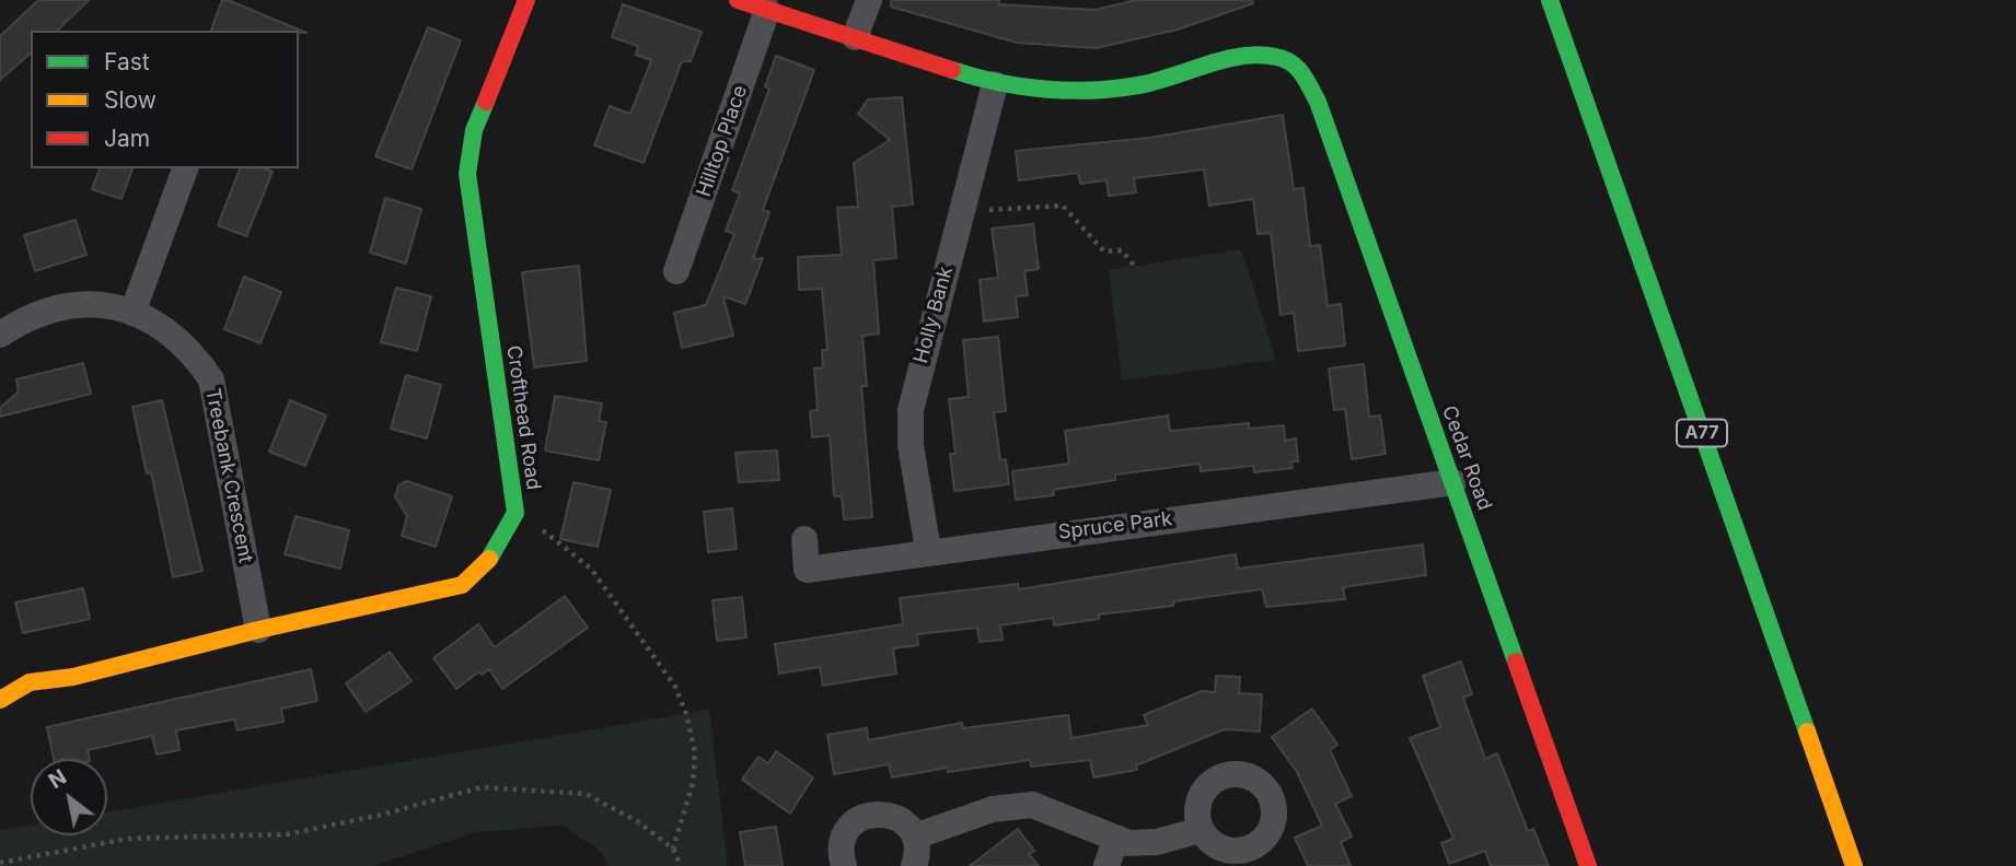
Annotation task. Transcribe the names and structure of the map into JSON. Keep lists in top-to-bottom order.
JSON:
{
  "streets": {
    "main road": ["Crofthead Road", "A77", "Cedar Road"],
    "street": [
      "Hilltop Place",
      "Holly Bank",
      "Treebank Crescent",
      "Spruce Park"
    ]
  },
  "crossings": [
    ["Holly Bank", "Cedar Road"],
    ["Holly Bank", "Spruce Park"],
    ["Crofthead Road", "Treebank Crescent"],
    ["Cedar Road", "Spruce Park"]
  ],
  "legend": ["Fast", "Slow", "Jam"],
  "north": "top left"
}
